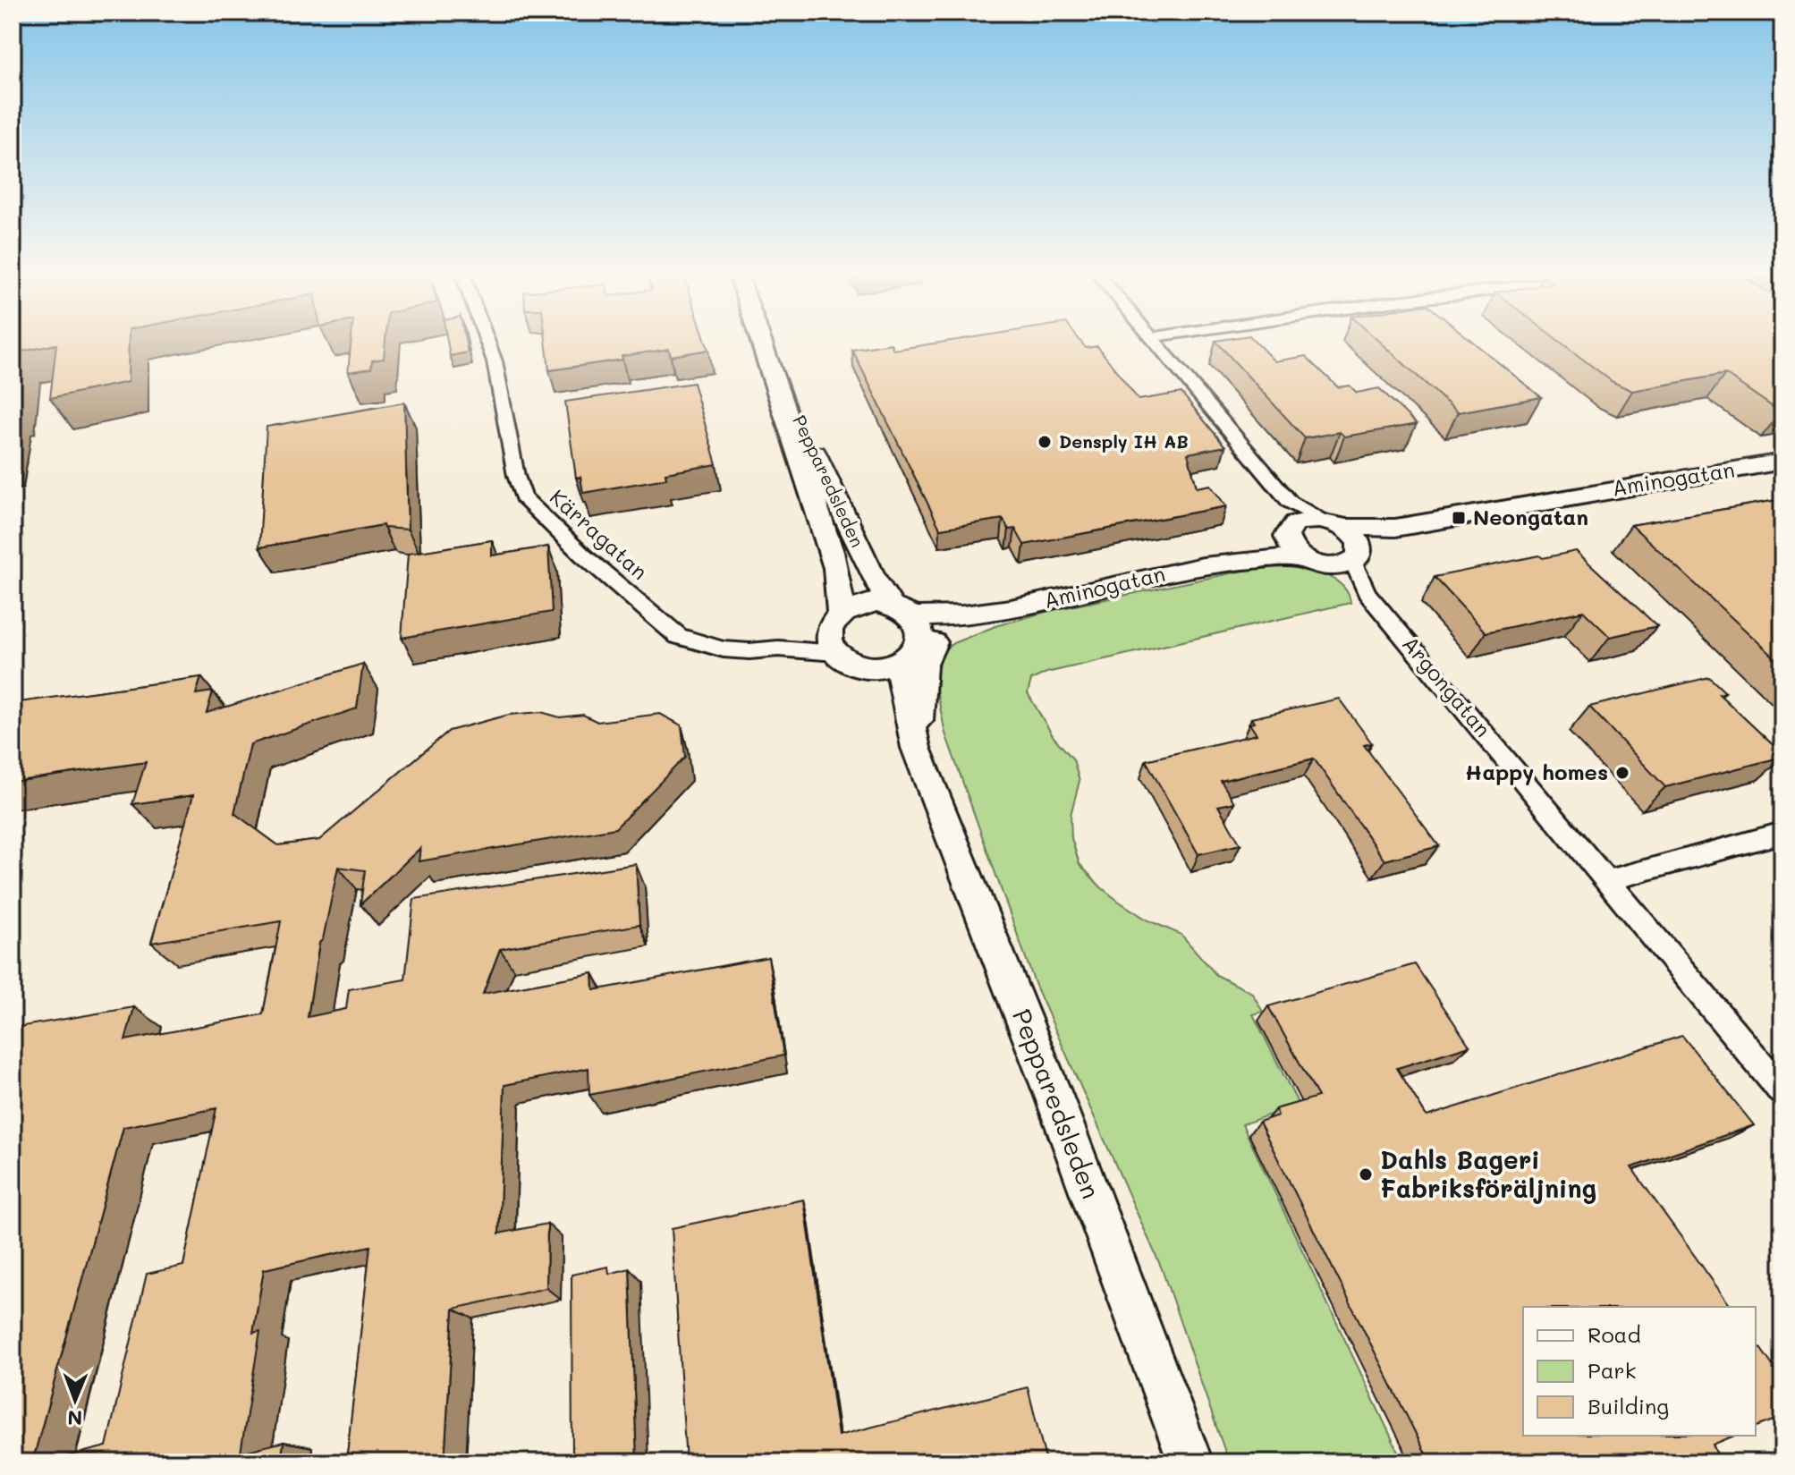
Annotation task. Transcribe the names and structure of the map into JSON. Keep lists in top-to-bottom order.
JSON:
{
  "streets": {
    "street": [
      "Aminogatan",
      "Pepparedsleden",
      "Kärragatan",
      "Argongatan"
    ]
  },
  "crossings": [
    ["Aminogatan", "Pepparedsleden"],
    ["Aminogatan", "Kärragatan"],
    ["Aminogatan", "Argongatan"],
    ["Pepparedsleden", "Kärragatan"]
  ],
  "places": {
    "other": ["Densply IH AB", "Happy homes", "Dahls Bageri Fabriksföräljning"],
    "transit": ["Neongatan"]
  },
  "legend": ["Road", "Park", "Building"],
  "north": "bottom"
}
